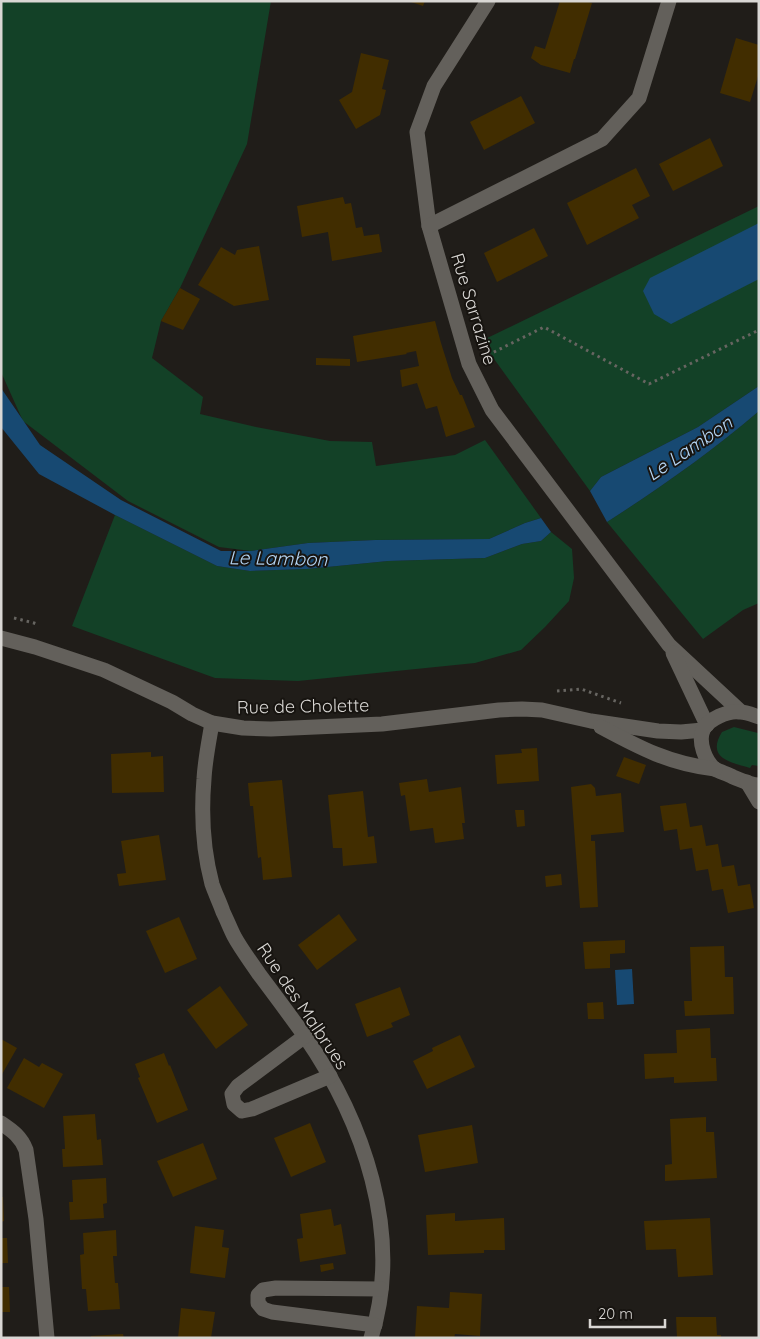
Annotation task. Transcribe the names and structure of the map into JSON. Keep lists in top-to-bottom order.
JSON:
{
  "streets": {
    "street": ["Rue Sarrazine", "Rue de Cholette", "Rue des Malbrues"]
  },
  "crossings": [
    ["Rue Sarrazine", "Rue de Cholette"],
    ["Rue de Cholette", "Rue des Malbrues"]
  ],
  "water": ["Le Lambon"],
  "scale_bar": "20 m"
}
